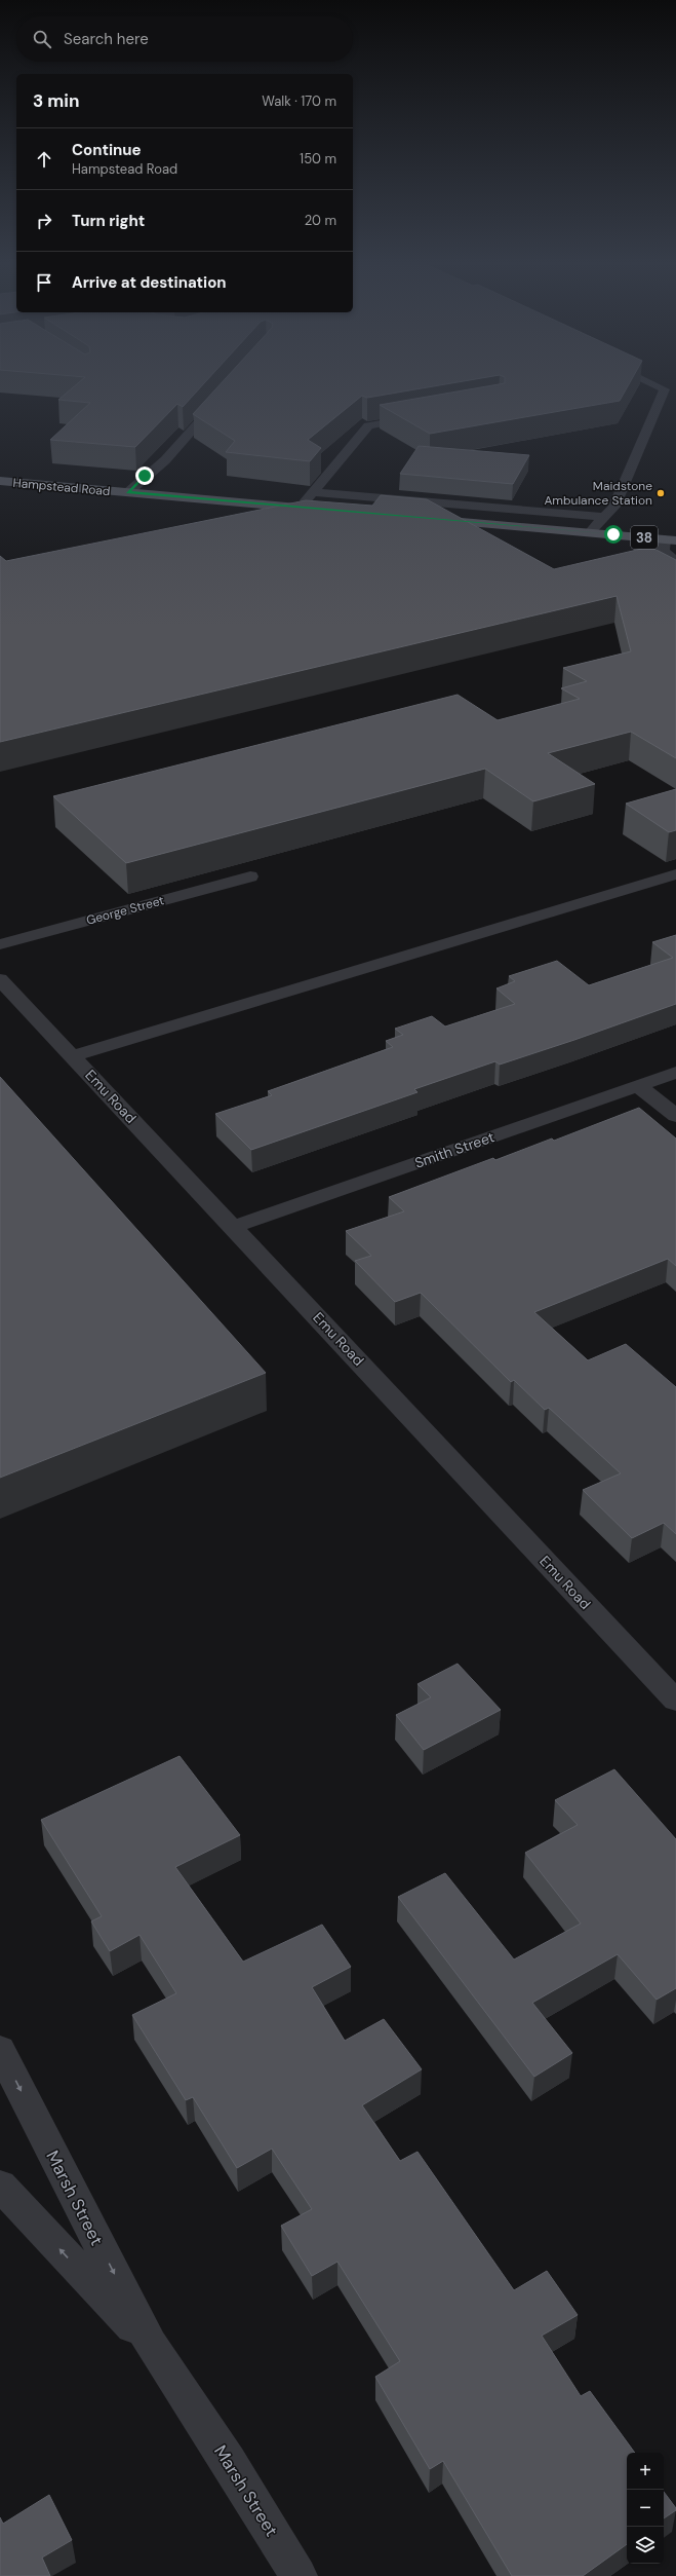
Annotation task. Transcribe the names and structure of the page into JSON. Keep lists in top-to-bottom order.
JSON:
{
  "streets": {
    "main road": ["Hampstead Road", "38"],
    "street": [
      "George Street",
      "Emu Road",
      "Smith Street",
      "Marsh Street"
    ]
  },
  "crossings": [
    ["Emu Road", "Smith Street"]
  ],
  "places": ["Maidstone Ambulance Station"],
  "page": {
    "search": "Search here",
    "heading": ["3 min", "Walk · 170 m"],
    "list": [
      ["Continue", "Hampstead Road", "150 m"],
      ["Turn right", "20 m"],
      "Arrive at destination"
    ],
    "map_buttons": ["+", "−"]
  }
}
